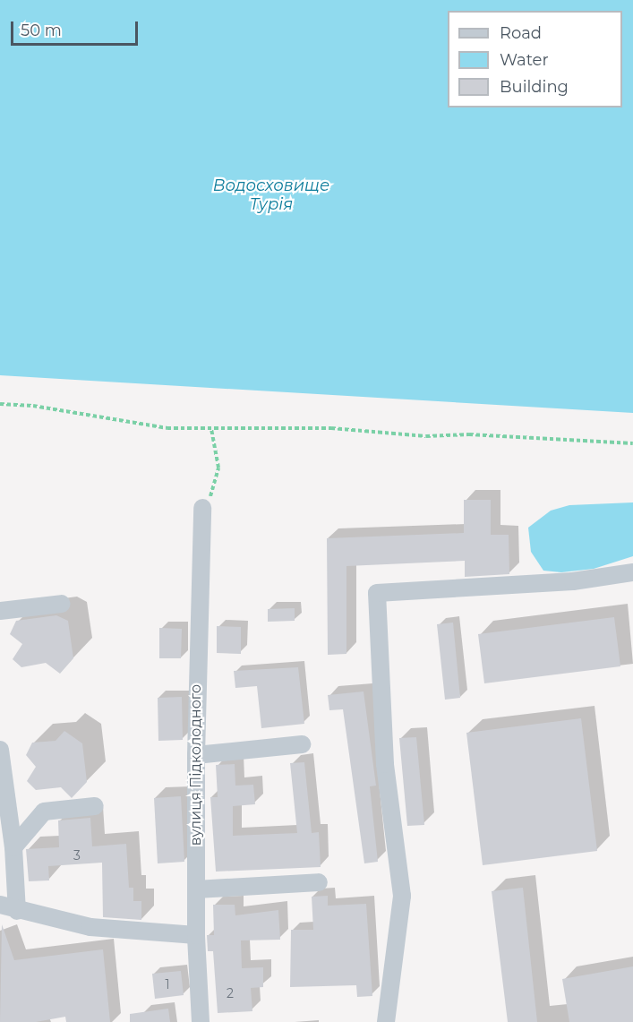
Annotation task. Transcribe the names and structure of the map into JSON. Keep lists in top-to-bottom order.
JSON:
{
  "streets": {
    "street": ["вулиця Підколодного"]
  },
  "water": ["Водосховище Турія"],
  "house_numbers": ["3", "1", "2"],
  "legend": ["Road", "Water", "Building"],
  "scale_bar": "50 m"
}
